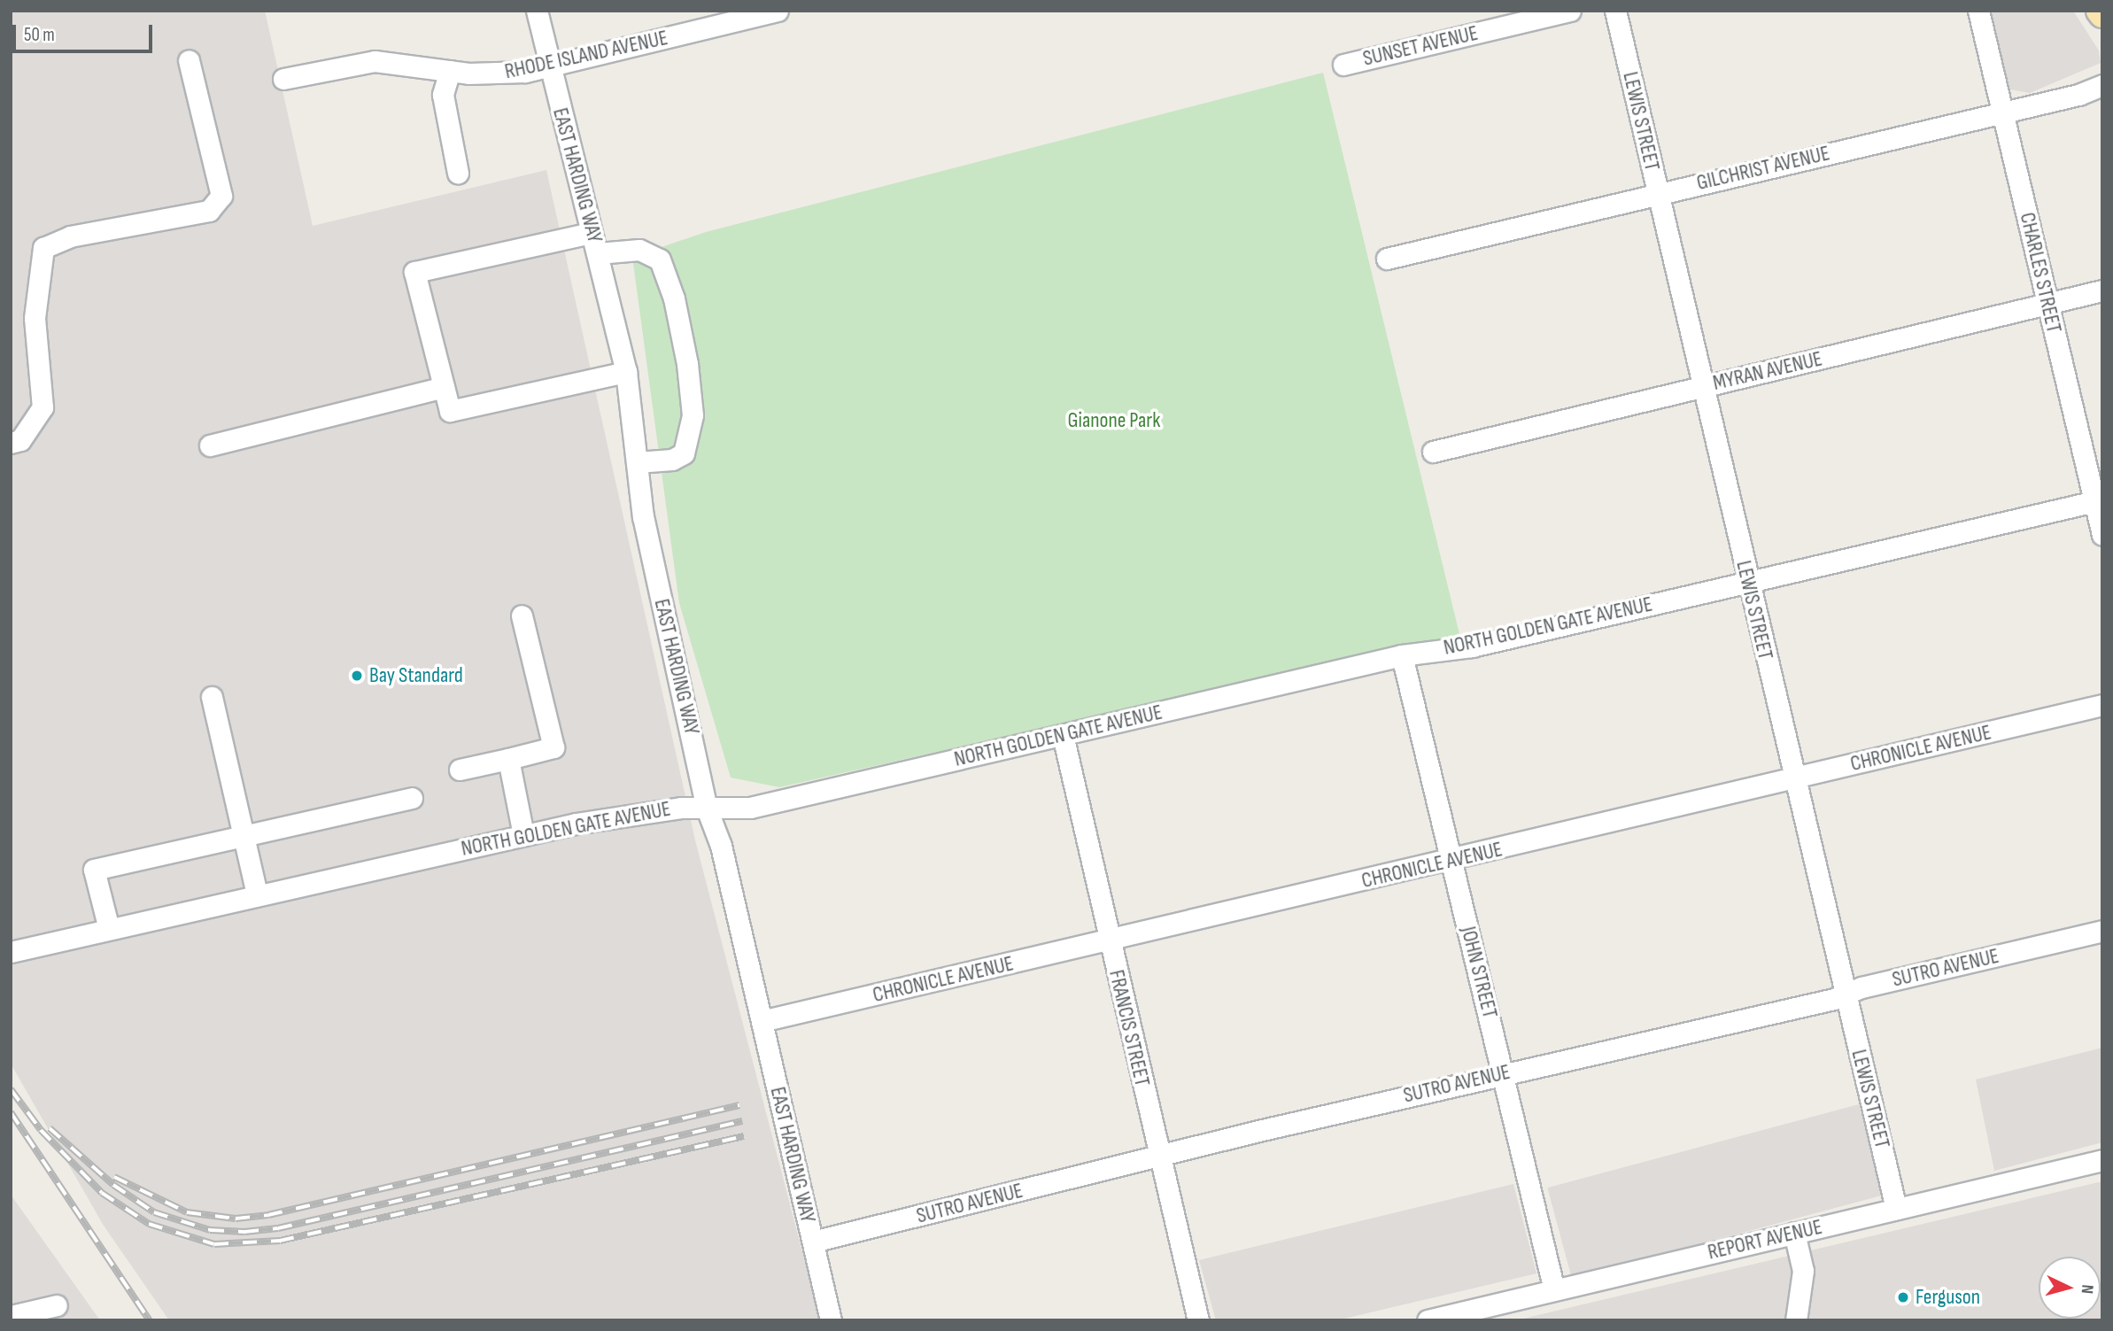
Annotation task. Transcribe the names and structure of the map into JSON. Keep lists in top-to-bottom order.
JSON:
{
  "streets": {
    "street": [
      "SUNSET AVENUE",
      "RHODE ISLAND AVENUE",
      "LEWIS STREET",
      "GILCHRIST AVENUE",
      "EAST HARDING WAY",
      "CHARLES STREET",
      "MYRAN AVENUE",
      "NORTH GOLDEN GATE AVENUE",
      "CHRONICLE AVENUE",
      "SUTRO AVENUE",
      "JOHN STREET",
      "FRANCIS STREET",
      "REPORT AVENUE"
    ]
  },
  "crossings": [
    ["RHODE ISLAND AVENUE", "EAST HARDING WAY"],
    ["LEWIS STREET", "GILCHRIST AVENUE"],
    ["LEWIS STREET", "MYRAN AVENUE"],
    ["LEWIS STREET", "NORTH GOLDEN GATE AVENUE"],
    ["LEWIS STREET", "CHRONICLE AVENUE"],
    ["LEWIS STREET", "SUTRO AVENUE"],
    ["LEWIS STREET", "REPORT AVENUE"],
    ["GILCHRIST AVENUE", "CHARLES STREET"],
    ["EAST HARDING WAY", "NORTH GOLDEN GATE AVENUE"],
    ["EAST HARDING WAY", "CHRONICLE AVENUE"],
    ["EAST HARDING WAY", "SUTRO AVENUE"],
    ["CHARLES STREET", "MYRAN AVENUE"],
    ["CHARLES STREET", "NORTH GOLDEN GATE AVENUE"],
    ["NORTH GOLDEN GATE AVENUE", "JOHN STREET"],
    ["NORTH GOLDEN GATE AVENUE", "FRANCIS STREET"],
    ["CHRONICLE AVENUE", "JOHN STREET"],
    ["CHRONICLE AVENUE", "FRANCIS STREET"],
    ["SUTRO AVENUE", "JOHN STREET"],
    ["SUTRO AVENUE", "FRANCIS STREET"],
    ["JOHN STREET", "REPORT AVENUE"]
  ],
  "parks": ["Gianone Park"],
  "places": ["Bay Standard", "Ferguson"],
  "scale_bar": "50 m",
  "north": "right"
}
